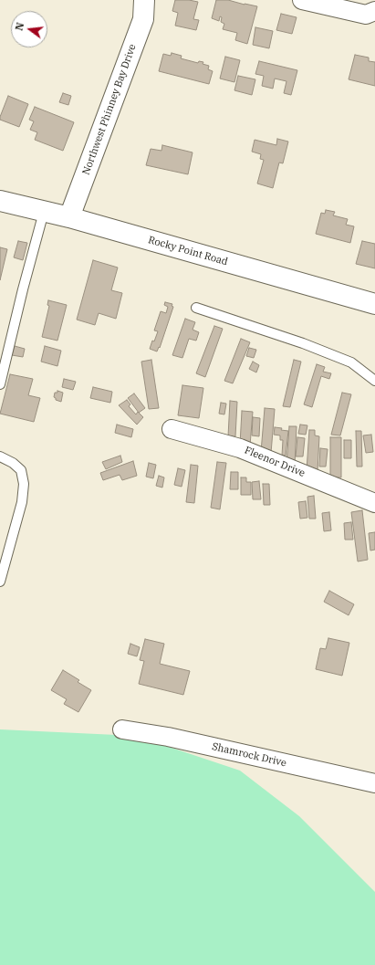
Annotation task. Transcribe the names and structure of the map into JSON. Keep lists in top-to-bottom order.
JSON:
{
  "streets": {
    "street": [
      "Northwest Phinney Bay Drive",
      "Rocky Point Road",
      "Fleenor Drive",
      "Shamrock Drive"
    ]
  },
  "crossings": [
    ["Northwest Phinney Bay Drive", "Rocky Point Road"]
  ],
  "north": "left"
}
